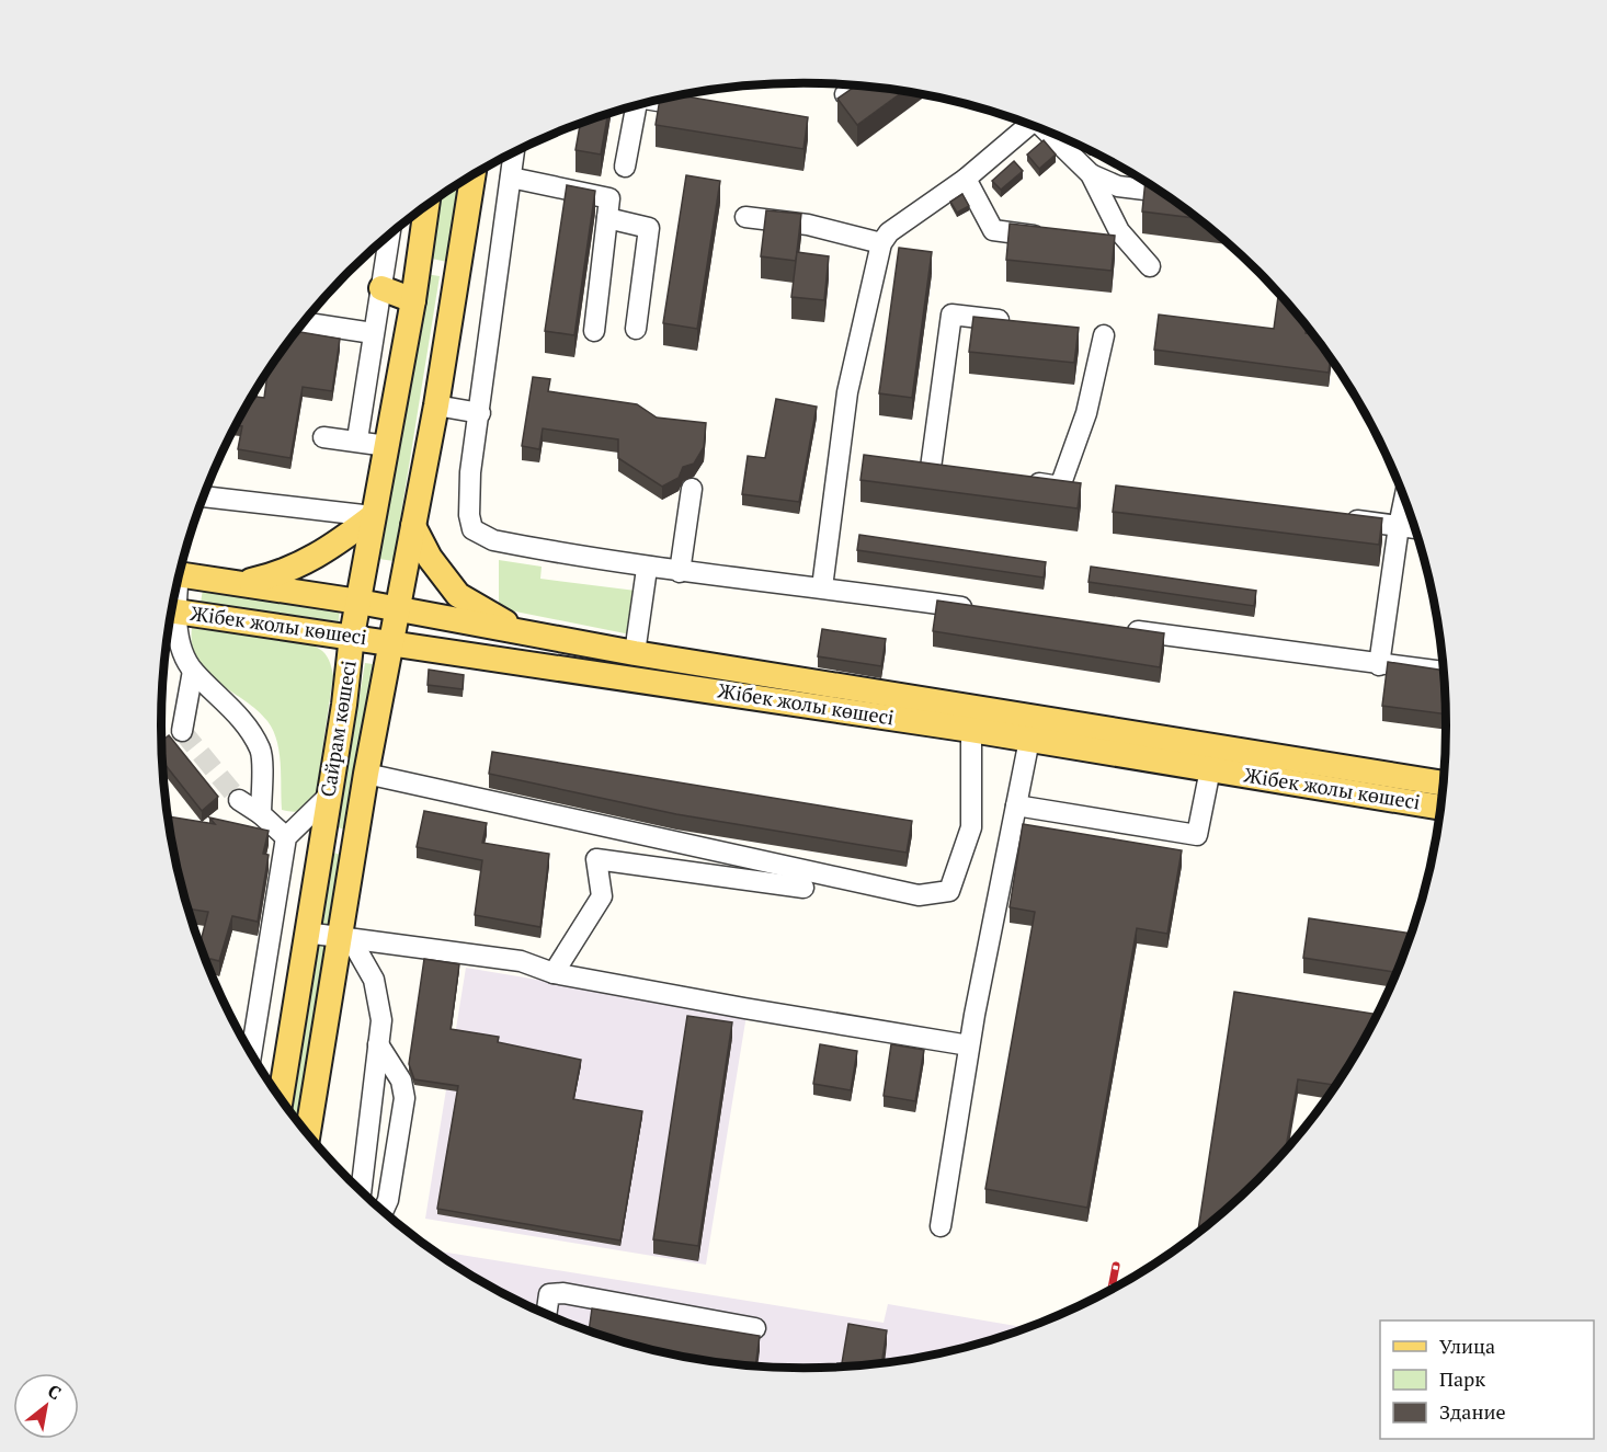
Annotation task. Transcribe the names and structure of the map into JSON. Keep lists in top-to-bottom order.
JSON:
{
  "streets": {
    "main road": ["Жібек жолы көшесі", "Сайрам көшесі"]
  },
  "crossings": [
    ["Жібек жолы көшесі", "Сайрам көшесі"]
  ],
  "legend": ["Улица", "Парк", "Здание"],
  "north": "top right"
}
